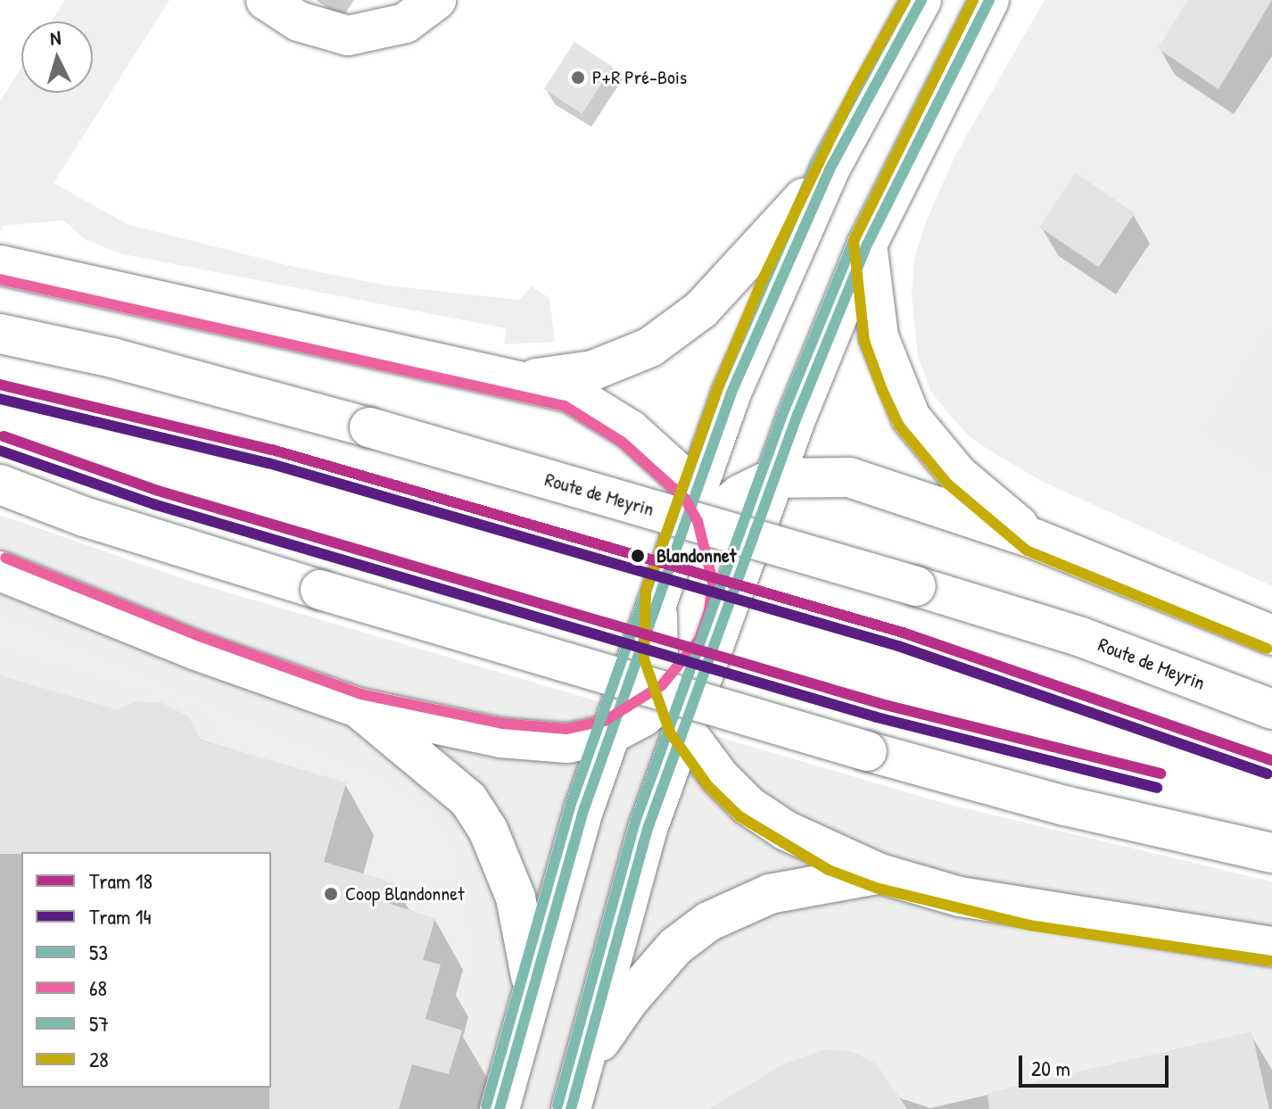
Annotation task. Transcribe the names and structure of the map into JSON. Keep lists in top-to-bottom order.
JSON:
{
  "streets": {
    "main road": ["Route de Meyrin"]
  },
  "places": ["P+R Pré-Bois", "Blandonnet", "Coop Blandonnet"],
  "lines": [
    "transit line 53",
    "transit line 57",
    "transit line 28",
    "transit line 68",
    "tram line 18",
    "tram line 14"
  ],
  "legend": [
    "Tram 18",
    "Tram 14",
    "53",
    "68",
    "57",
    "28"
  ],
  "scale_bar": "20 m",
  "north": "top"
}
